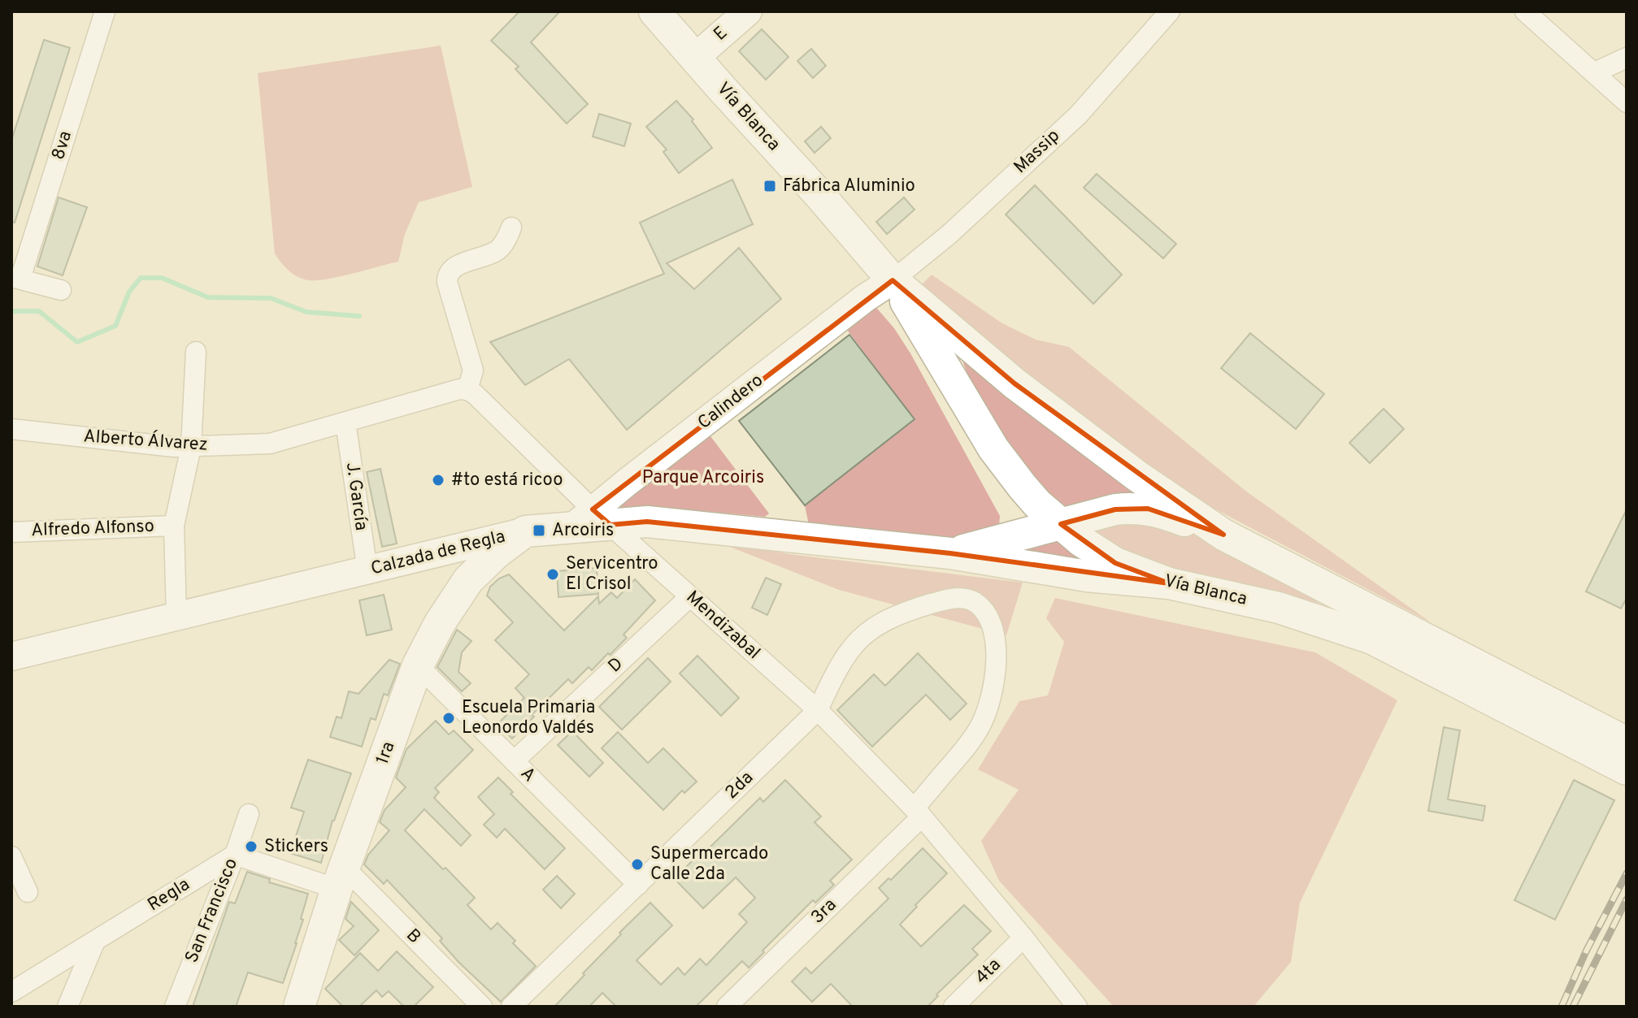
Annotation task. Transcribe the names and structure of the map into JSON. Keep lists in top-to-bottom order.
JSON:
{
  "streets": {
    "main road": [
      "E",
      "Vía Blanca",
      "Calindero",
      "Calzada de Regla",
      "1ra"
    ],
    "street": [
      "8va",
      "Massip",
      "Alberto Álvarez",
      "J. García",
      "Alfredo Alfonso",
      "Mendizabal",
      "D",
      "A",
      "2da",
      "Regla",
      "San Francisco",
      "3ra",
      "B",
      "4ta"
    ]
  },
  "crossings": [
    ["E", "Vía Blanca"],
    ["Vía Blanca", "Massip"],
    ["Vía Blanca", "Calindero"],
    ["Vía Blanca", "Calzada de Regla"],
    ["Massip", "Calindero"],
    ["Calindero", "Calzada de Regla"],
    ["Calindero", "Mendizabal"],
    ["Alberto Álvarez", "J. García"],
    ["Alberto Álvarez", "Mendizabal"],
    ["J. García", "Calzada de Regla"],
    ["Calzada de Regla", "Mendizabal"],
    ["Calzada de Regla", "1ra"],
    ["Mendizabal", "D"],
    ["Mendizabal", "2da"],
    ["Mendizabal", "3ra"],
    ["Mendizabal", "4ta"],
    ["D", "A"],
    ["1ra", "A"],
    ["1ra", "B"],
    ["A", "2da"],
    ["2da", "3ra"],
    ["Regla", "San Francisco"]
  ],
  "parks": ["Parque Arcoiris"],
  "places": {
    "transit": ["Fábrica Aluminio", "Arcoiris"],
    "other": [
      "#to está ricoo",
      "Servicentro El Crisol",
      "Escuela Primaria Leonordo Valdés",
      "Stickers",
      "Supermercado Calle 2da"
    ]
  }
}
